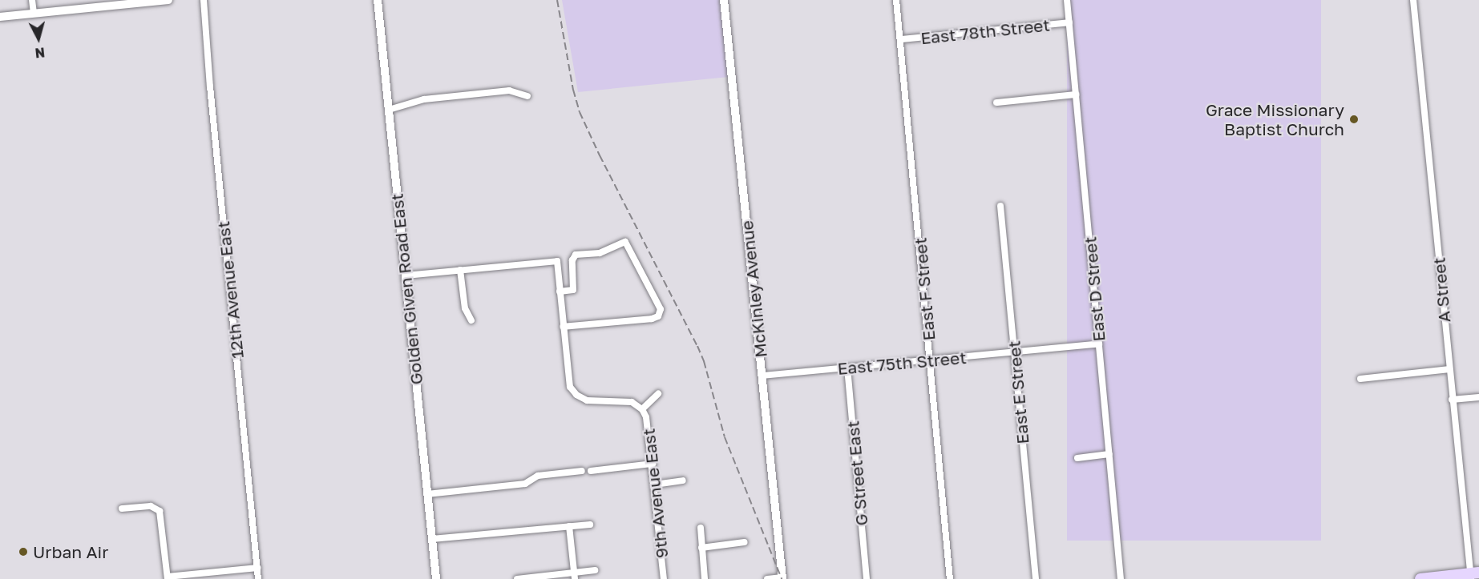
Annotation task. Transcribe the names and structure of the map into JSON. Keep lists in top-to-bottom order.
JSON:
{
  "streets": {
    "street": [
      "East 78th Street",
      "Golden Given Road East",
      "McKinley Avenue",
      "East F Street",
      "East D Street",
      "12th Avenue East",
      "A Street",
      "East 75th Street",
      "East E Street",
      "G Street East",
      "9th Avenue East"
    ]
  },
  "crossings": [
    ["East 78th Street", "East F Street"],
    ["East 78th Street", "East D Street"],
    ["McKinley Avenue", "East 75th Street"],
    ["East F Street", "East 75th Street"],
    ["East D Street", "East 75th Street"],
    ["East 75th Street", "East E Street"],
    ["East 75th Street", "G Street East"]
  ],
  "places": ["Grace Missionary Baptist Church", "Urban Air"],
  "north": "bottom"
}
